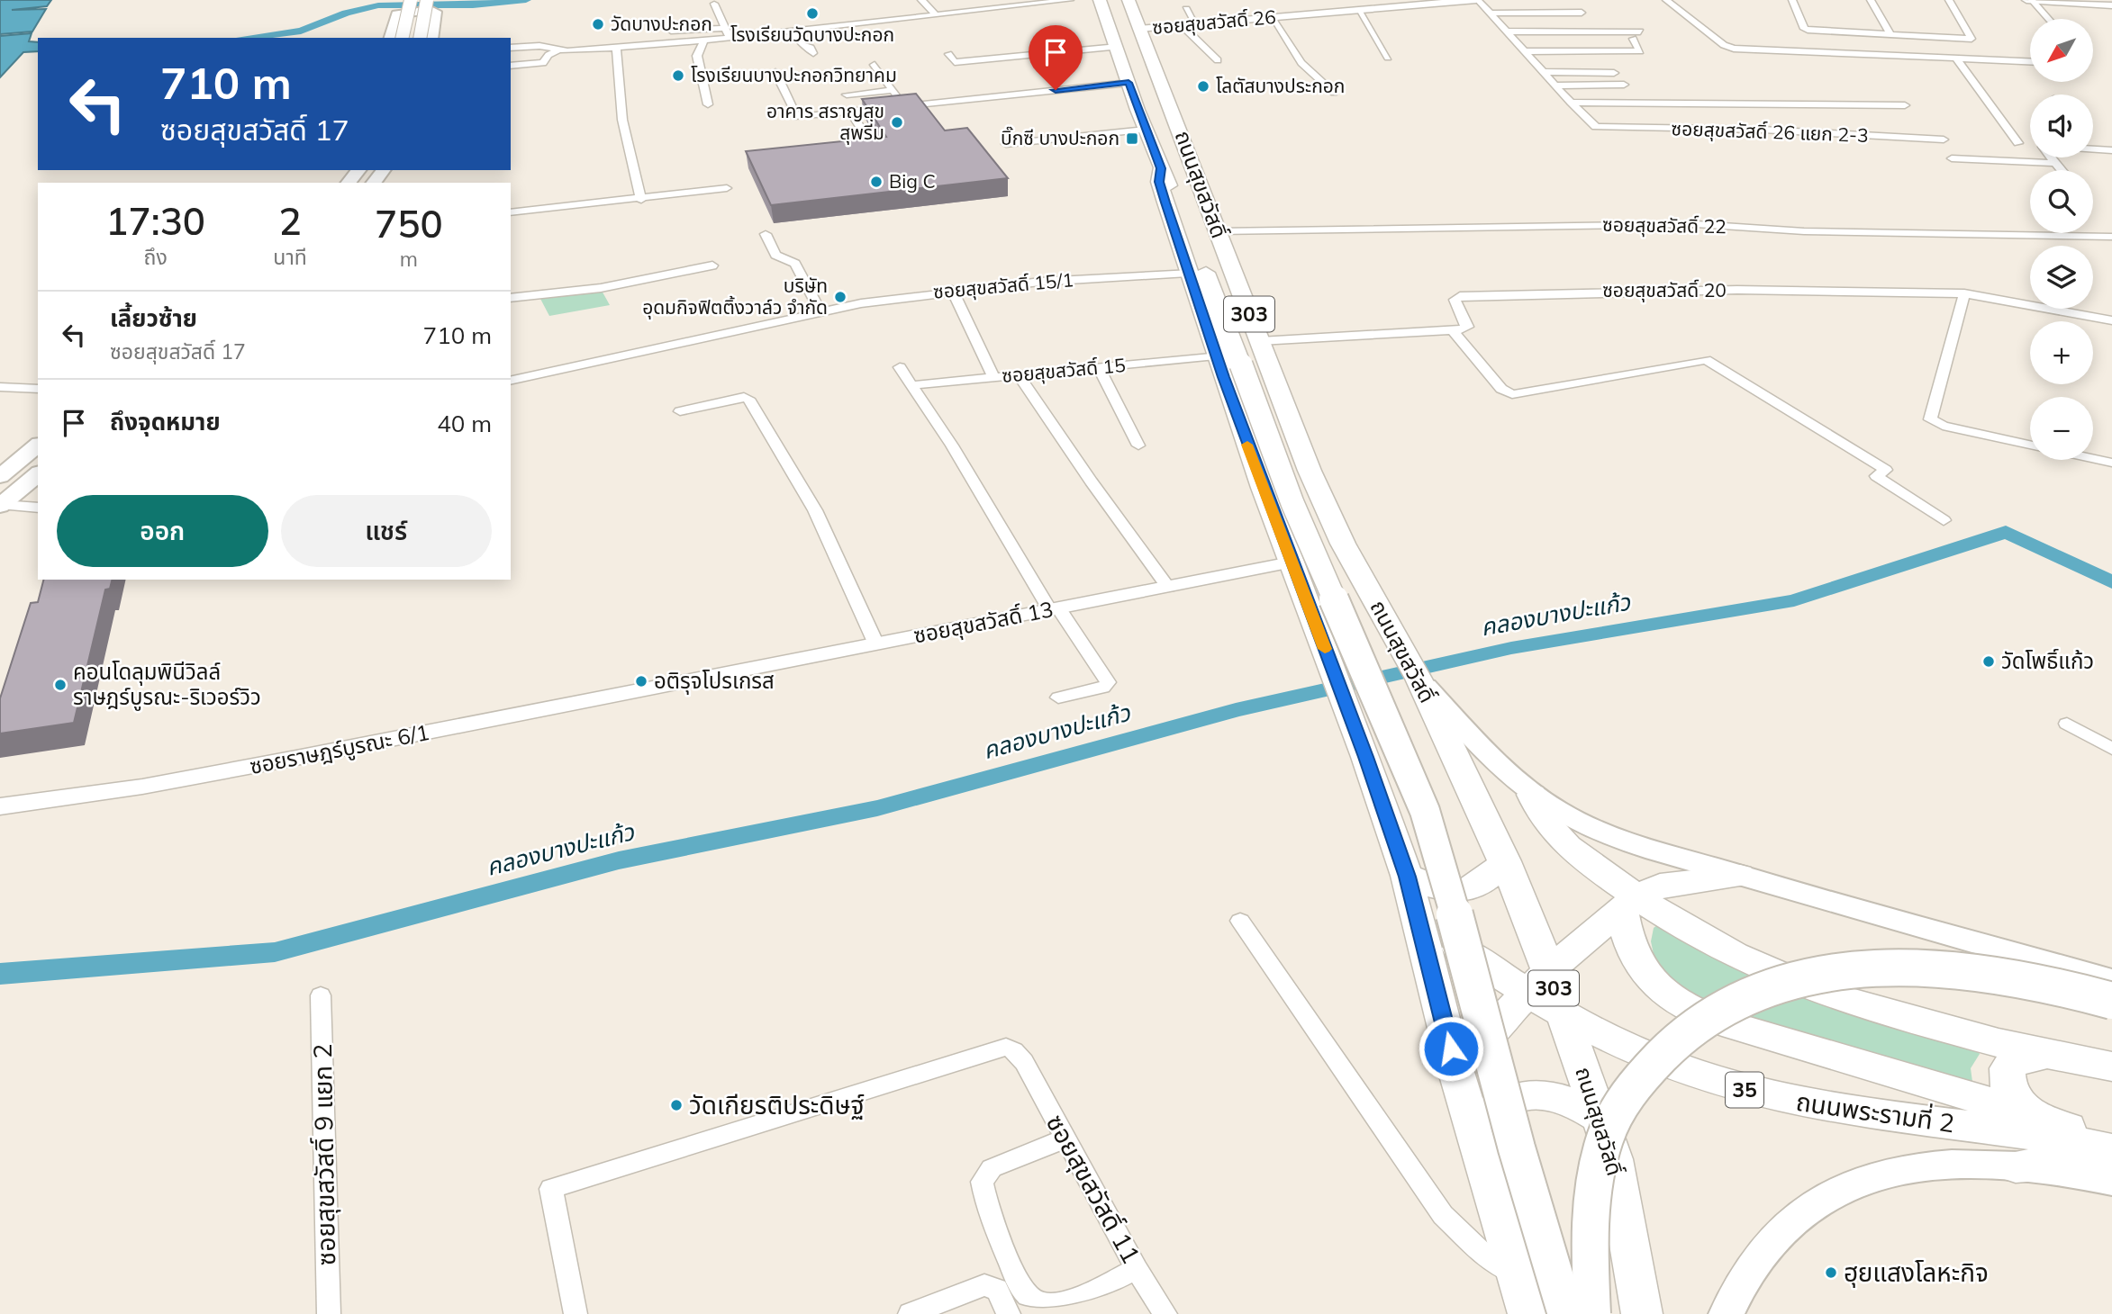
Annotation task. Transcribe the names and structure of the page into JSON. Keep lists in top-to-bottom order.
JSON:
{
  "streets": {
    "main road": [
      "ถนนสุขสวัสดิ์",
      "303",
      "35",
      "ถนนพระรามที่ 2"
    ],
    "street": [
      "ซอยสุขสวัสดิ์ 26",
      "ซอยสุขสวัสดิ์ 26 แยก 2-3",
      "ซอยสุขสวัสดิ์ 22",
      "ซอยสุขสวัสดิ์ 15/1",
      "ซอยสุขสวัสดิ์ 20",
      "ซอยสุขสวัสดิ์ 15",
      "ซอยสุขสวัสดิ์ 13",
      "ซอยราษฎร์บูรณะ 6/1",
      "ซอยสุขสวัสดิ์ 9 แยก 2",
      "ซอยสุขสวัสดิ์ 11"
    ]
  },
  "crossings": [
    ["ซอยสุขสวัสดิ์ 26", "ถนนสุขสวัสดิ์"],
    ["ถนนสุขสวัสดิ์", "ซอยสุขสวัสดิ์ 22"],
    ["ถนนสุขสวัสดิ์", "ซอยสุขสวัสดิ์ 15/1"],
    ["ถนนสุขสวัสดิ์", "303"],
    ["ถนนสุขสวัสดิ์", "ซอยสุขสวัสดิ์ 15"],
    ["ถนนสุขสวัสดิ์", "ซอยสุขสวัสดิ์ 13"],
    ["ถนนสุขสวัสดิ์", "ถนนพระรามที่ 2"],
    ["303", "ซอยสุขสวัสดิ์ 15"],
    ["ซอยสุขสวัสดิ์ 13", "ซอยราษฎร์บูรณะ 6/1"]
  ],
  "water": ["คลองบางปะแก้ว"],
  "places": {
    "other": [
      "โรงเรียนวัดบางปะกอก",
      "วัดบางปะกอก",
      "โรงเรียนบางปะกอกวิทยาคม",
      "โลตัสบางประกอก",
      "อาคาร สราญสุข สุพรีม",
      "Big C",
      "บริษัท อุดมกิจฟิตติ้งวาล์ว จำกัด",
      "วัดโพธิ์แก้ว",
      "อติรุจโปรเกรส",
      "คอนโดลุมพินีวิลล์ ราษฎร์บูรณะ-ริเวอร์วิว",
      "วัดเกียรติประดิษฐ์",
      "ฮุยแสงโลหะกิจ"
    ],
    "transit": ["บิ๊กซี บางปะกอก"]
  },
  "north": "bottom left",
  "page": {
    "map_buttons": ["+", "−"],
    "turn": ["710 m", "ซอยสุขสวัสดิ์ 17"],
    "eta": [
      "17:30",
      "ถึง",
      "2",
      "นาที",
      "750",
      "m"
    ],
    "list": [
      {
        "name": "เลี้ยวซ้าย",
        "note": "ซอยสุขสวัสดิ์ 17",
        "value": "710 m"
      },
      {
        "name": "ถึงจุดหมาย",
        "value": "40 m"
      }
    ],
    "buttons": ["ออก", "แชร์"]
  }
}
